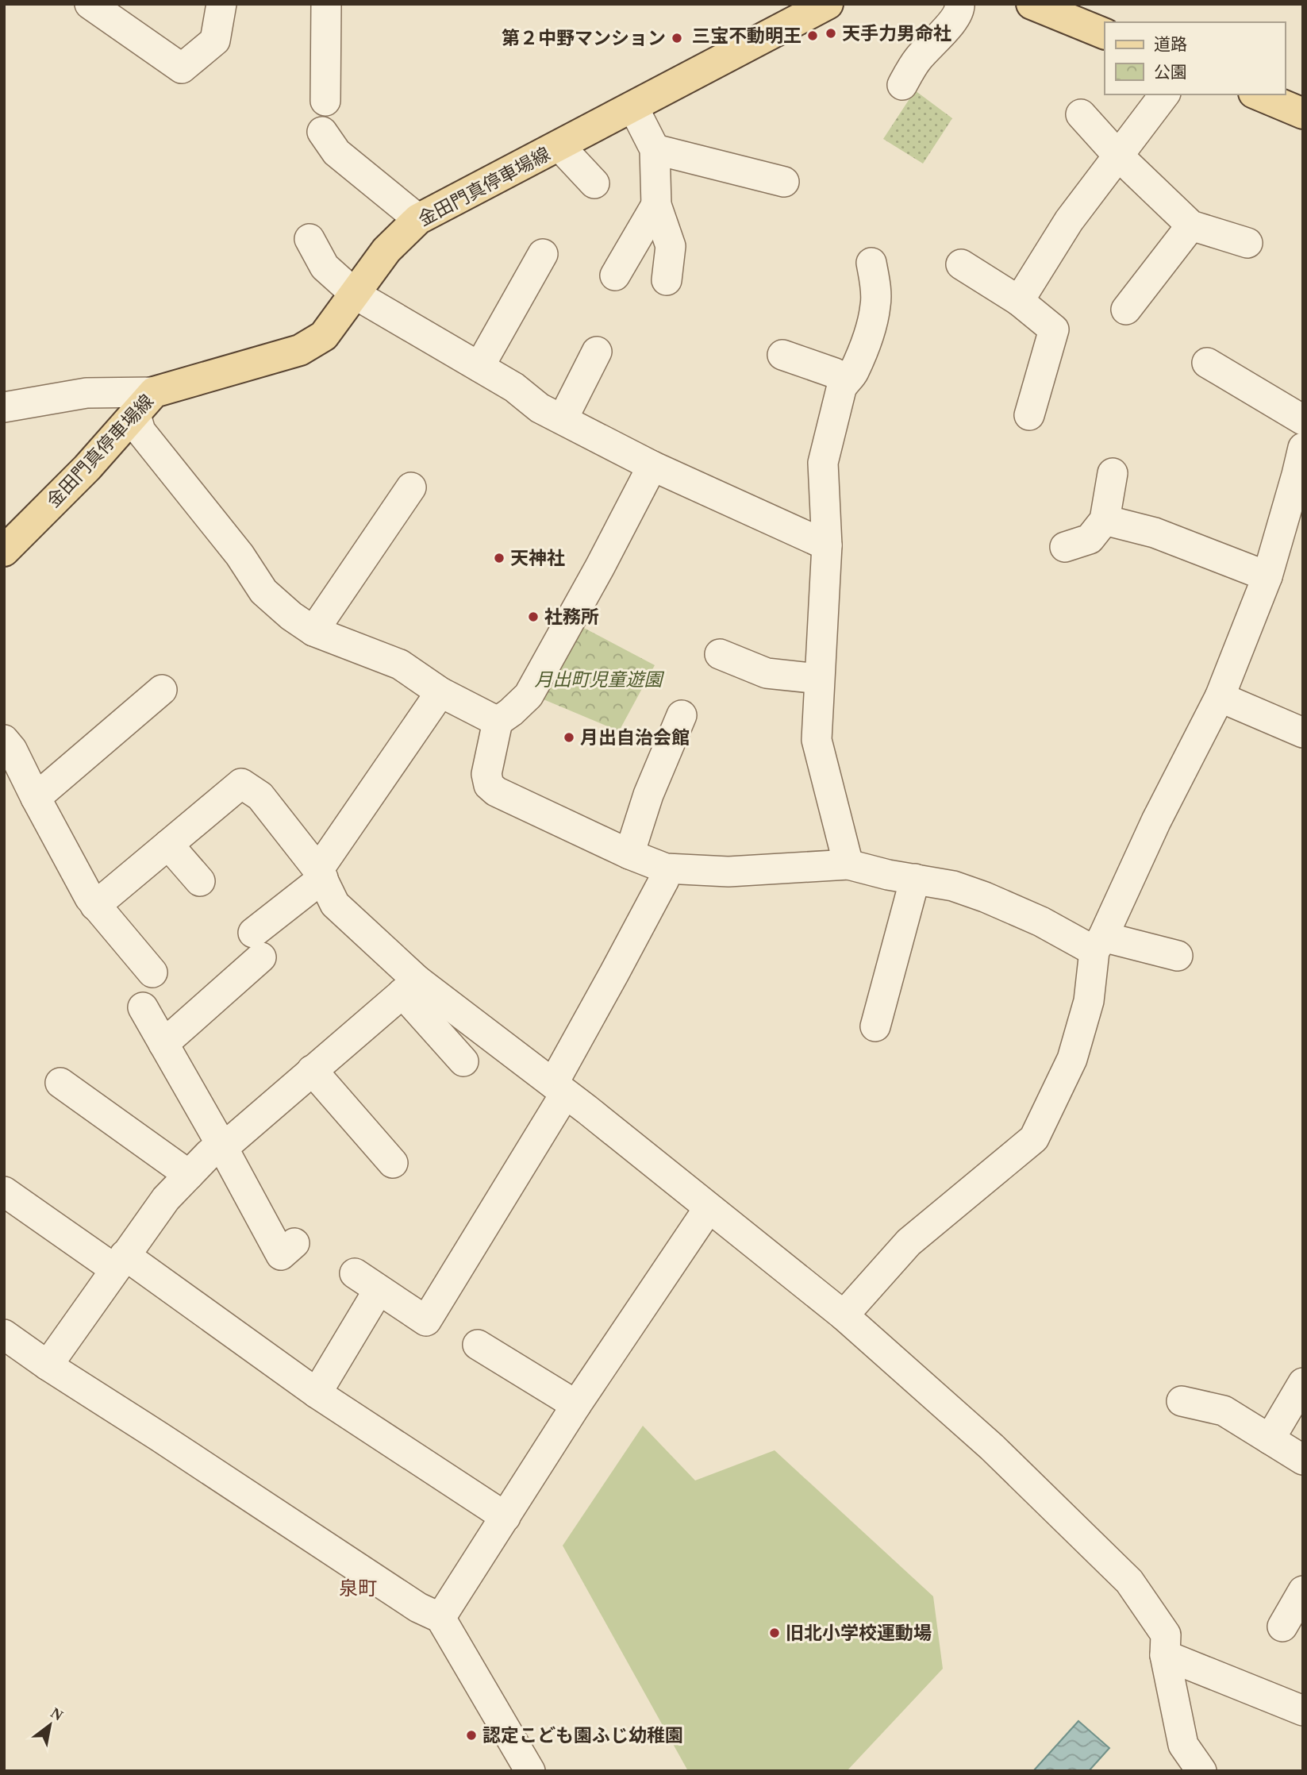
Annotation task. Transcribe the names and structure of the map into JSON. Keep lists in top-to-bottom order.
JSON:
{
  "streets": {
    "main road": ["金田門真停車場線"]
  },
  "districts": ["泉町"],
  "parks": ["月出町児童遊園"],
  "places": [
    "天手力男命社",
    "三宝不動明王",
    "第２中野マンション",
    "天神社",
    "社務所",
    "月出自治会館",
    "旧北小学校運動場",
    "認定こども園ふじ幼稚園"
  ],
  "legend": ["道路", "公園"],
  "north": "top right"
}
